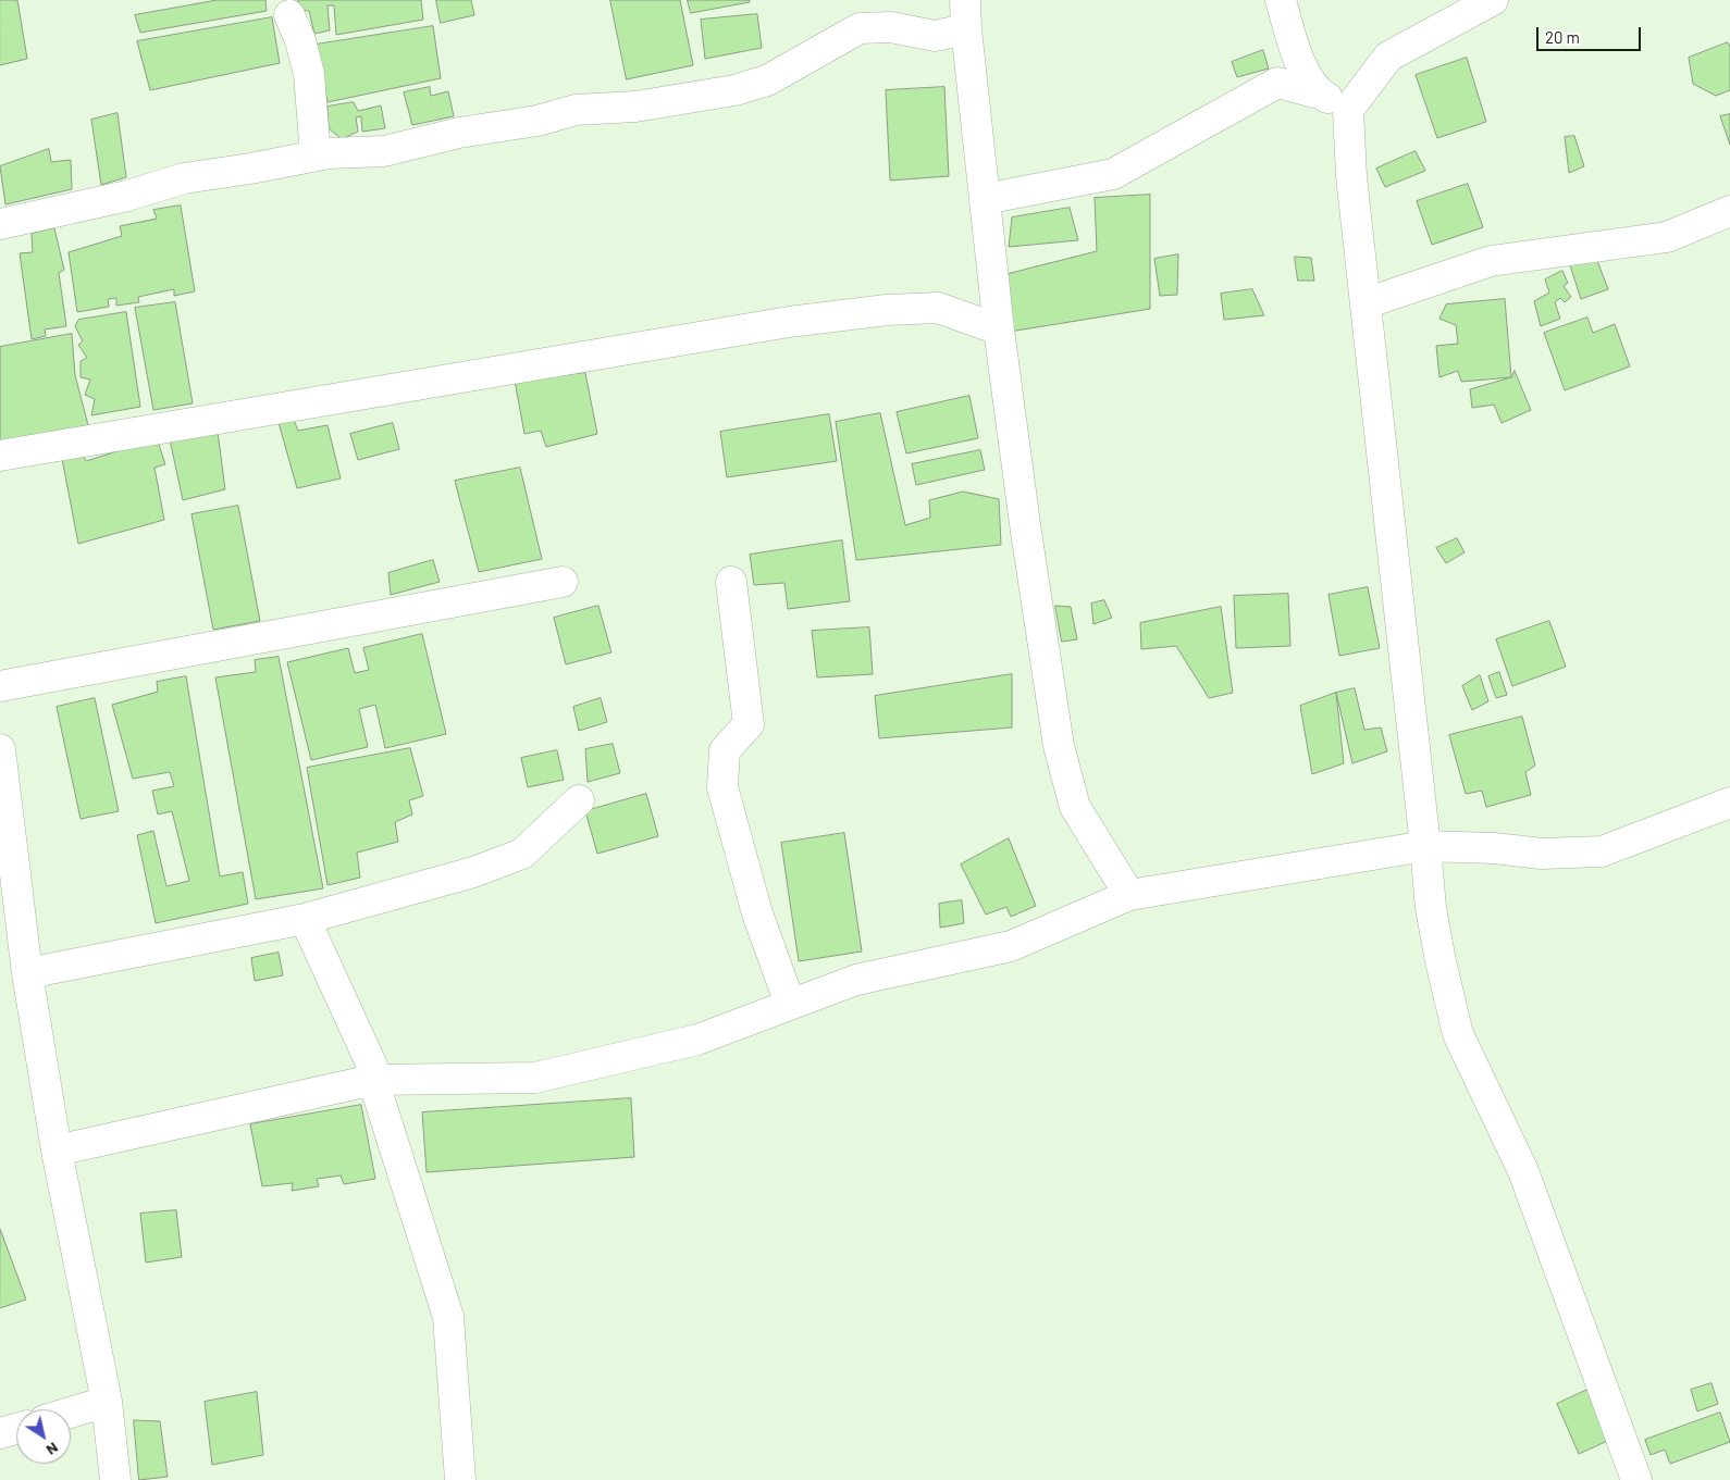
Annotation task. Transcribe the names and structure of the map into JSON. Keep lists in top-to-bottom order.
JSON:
{
  "scale_bar": "20 m",
  "north": "bottom right"
}
